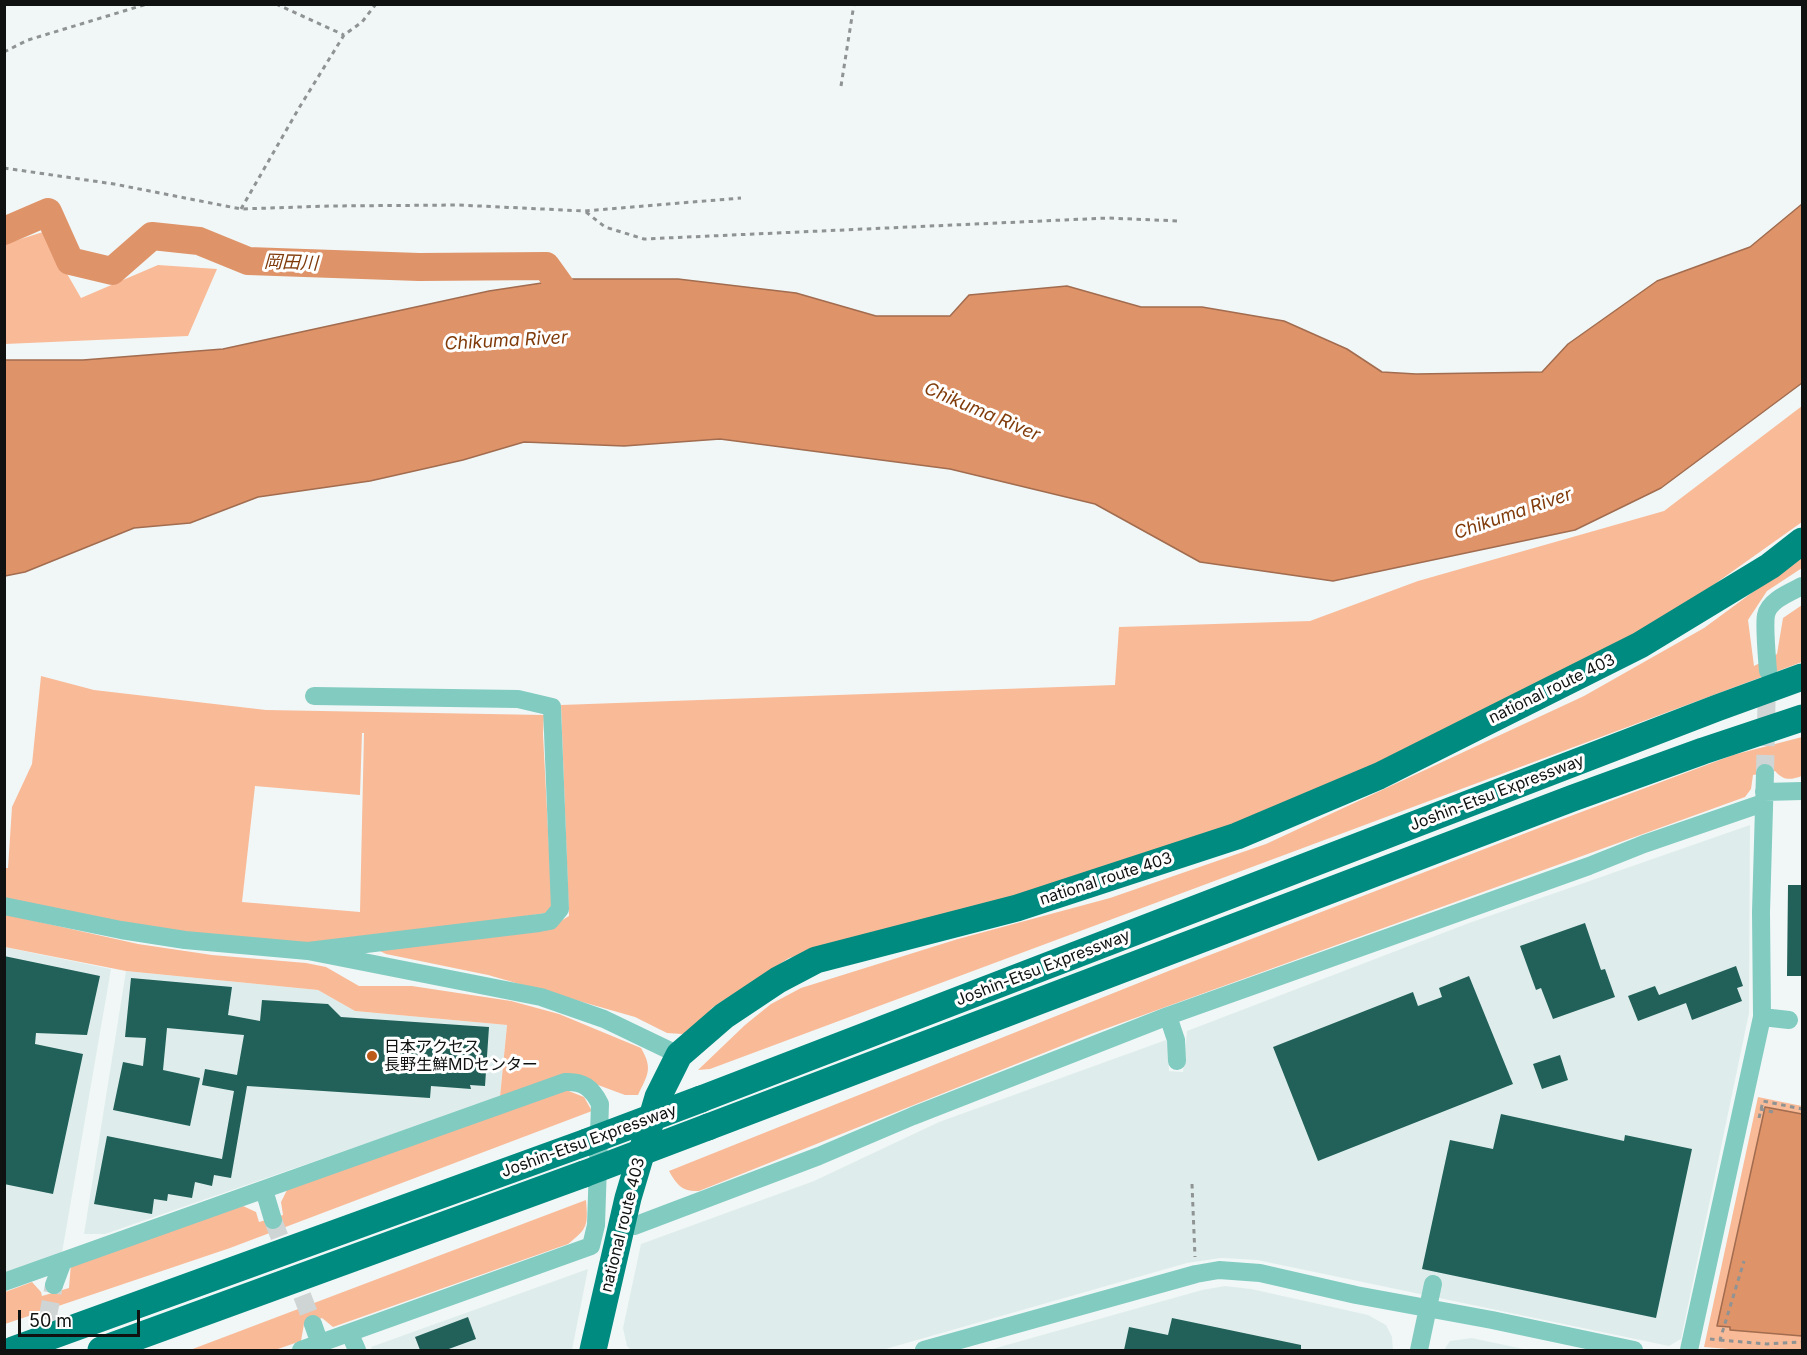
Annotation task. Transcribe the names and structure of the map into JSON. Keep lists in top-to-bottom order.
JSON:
{
  "streets": {
    "highway": ["national route 403", "Joshin-Etsu Expressway"]
  },
  "water": ["岡田川", "Chikuma River"],
  "places": ["日本アクセス 長野生鮮MDセンター"],
  "scale_bar": "50 m"
}
